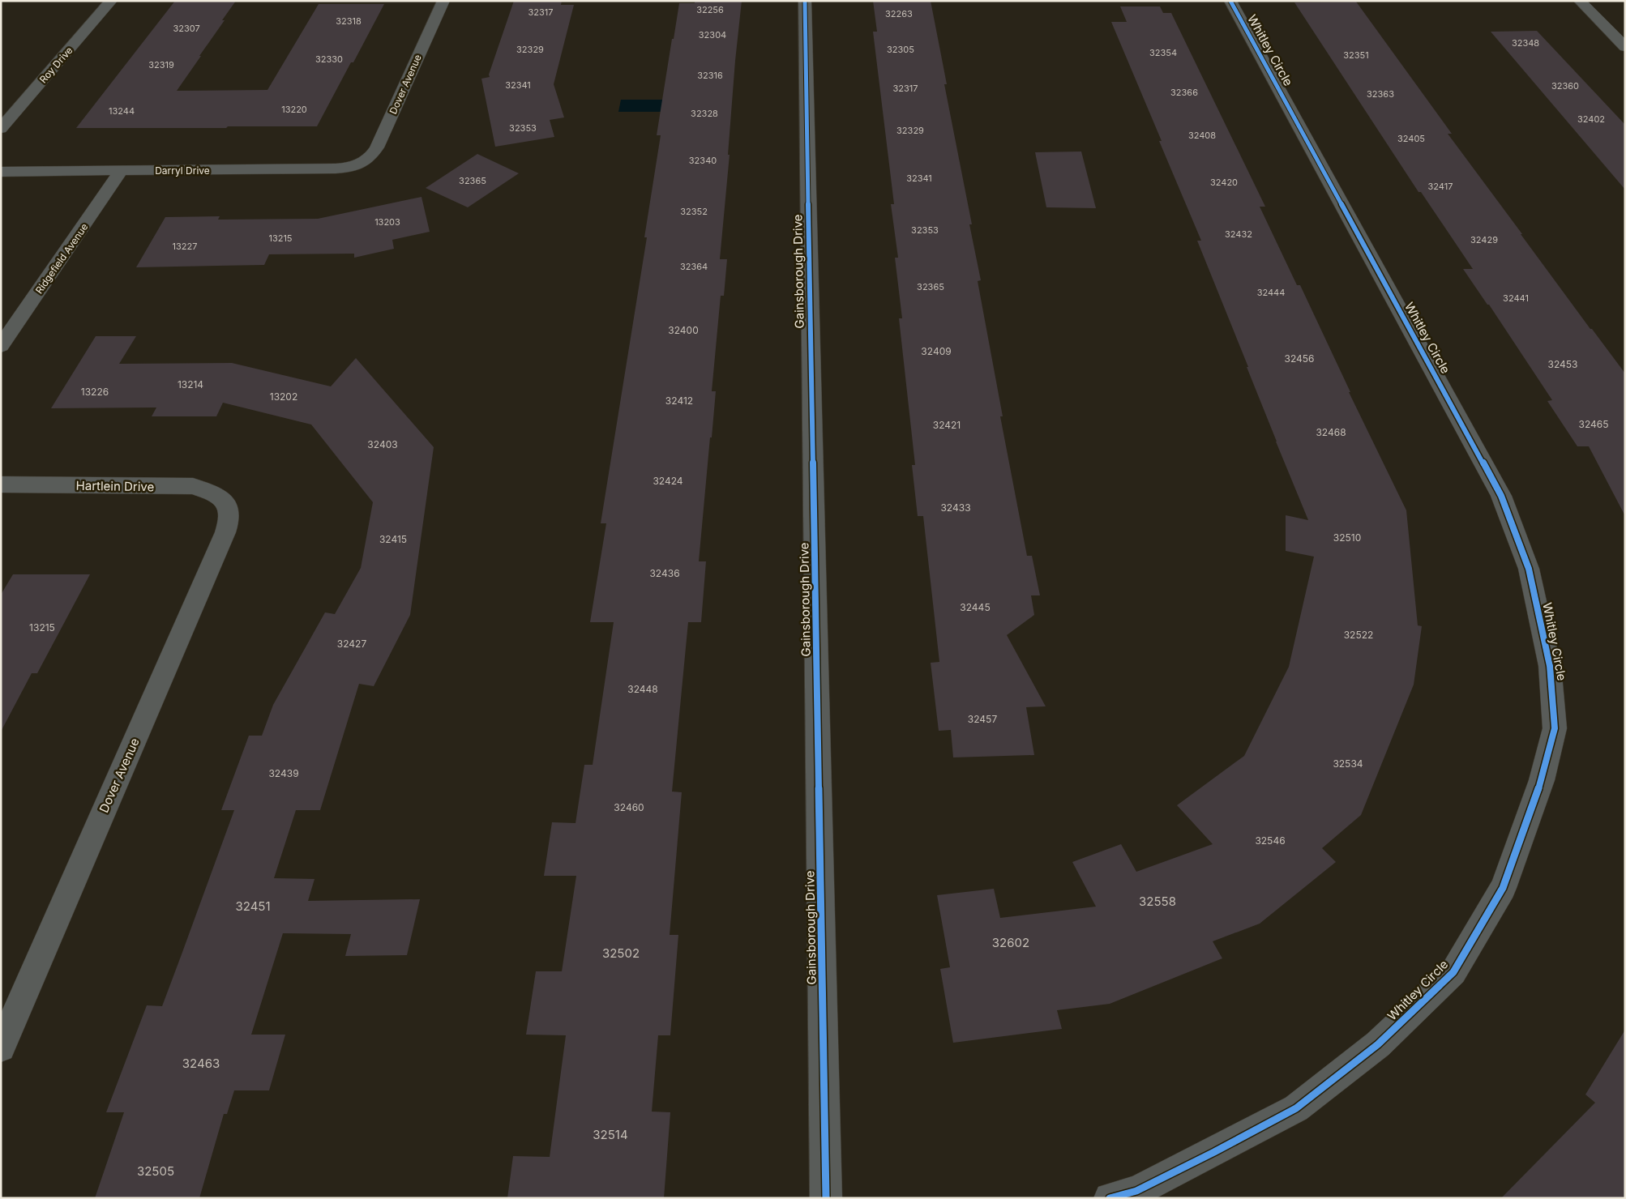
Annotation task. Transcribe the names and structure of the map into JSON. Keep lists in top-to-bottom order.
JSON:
{
  "streets": {
    "street": [
      "Whitley Circle",
      "Roy Drive",
      "Dover Avenue",
      "Darryl Drive",
      "Ridgefield Avenue",
      "Gainsborough Drive",
      "Hartlein Drive"
    ]
  },
  "crossings": [
    ["Dover Avenue", "Darryl Drive"],
    ["Dover Avenue", "Hartlein Drive"],
    ["Darryl Drive", "Ridgefield Avenue"]
  ],
  "house_numbers": [
    "32256",
    "32317",
    "32263",
    "32318",
    "32307",
    "32304",
    "32348",
    "32329",
    "32305",
    "32354",
    "32351",
    "32330",
    "32319",
    "32316",
    "32341",
    "32360",
    "32317",
    "32366",
    "32363",
    "13220",
    "13244",
    "32328",
    "32402",
    "32353",
    "32329",
    "32408",
    "32405",
    "32340",
    "32341",
    "32365",
    "32420",
    "32417",
    "32352",
    "13203",
    "32353",
    "32432",
    "13215",
    "32429",
    "13227",
    "32364",
    "32365",
    "32444",
    "32441",
    "32400",
    "32409",
    "32456",
    "32453",
    "13214",
    "13226",
    "13202",
    "32412",
    "32465",
    "32421",
    "32468",
    "32403",
    "32424",
    "32433",
    "32510",
    "32415",
    "32436",
    "32445",
    "13215",
    "32522",
    "32427",
    "32448",
    "32457",
    "32534",
    "32439",
    "32460",
    "32546",
    "32558",
    "32451",
    "32602",
    "32502",
    "32463",
    "32514",
    "32505"
  ]
}
